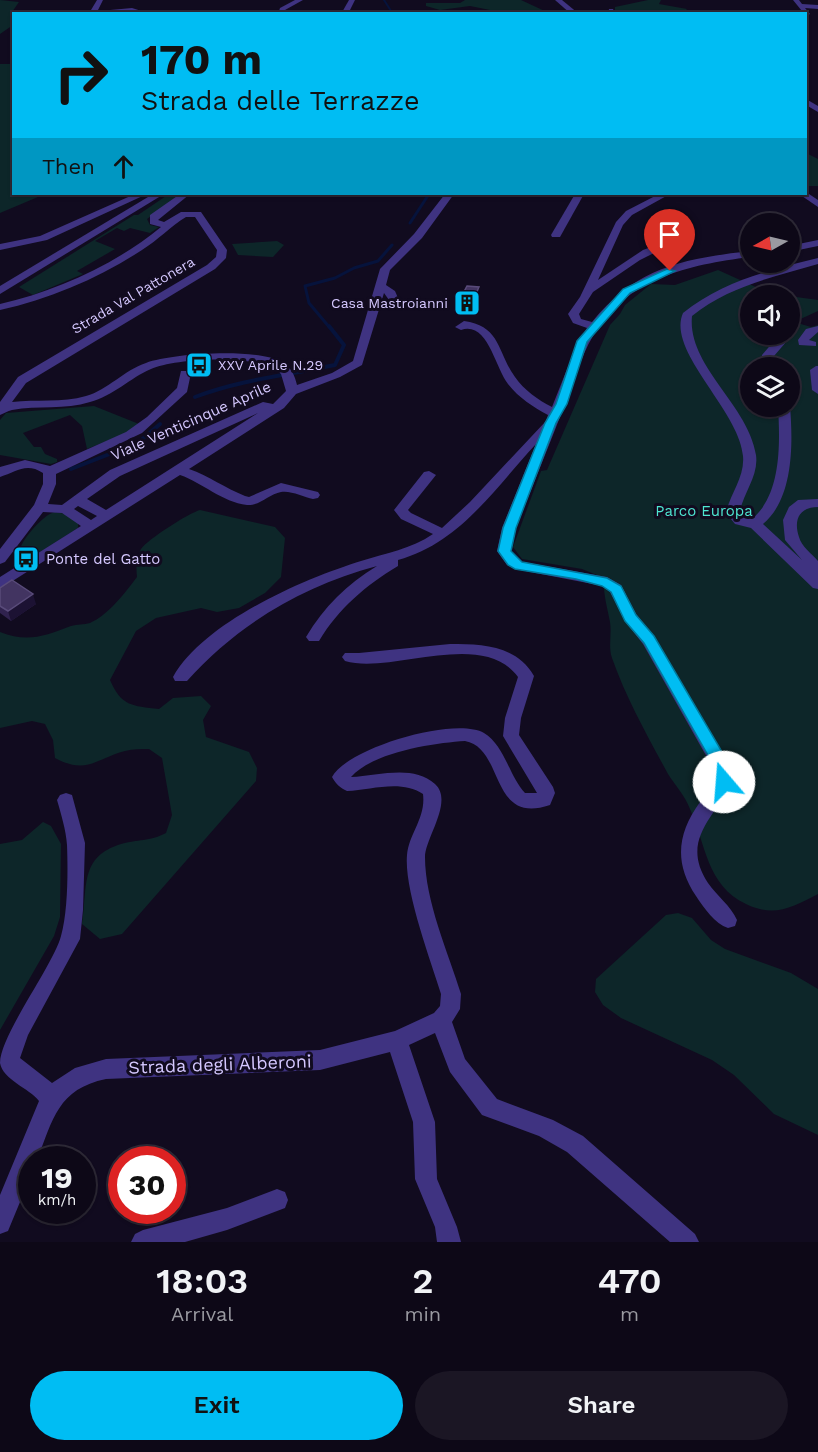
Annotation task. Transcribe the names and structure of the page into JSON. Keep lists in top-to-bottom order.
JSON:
{
  "streets": {
    "street": ["Strada Val Pattonera", "Viale Venticinque Aprile", "Strada degli Alberoni"]
  },
  "crossings": [
    ["Strada Val Pattonera", "Viale Venticinque Aprile"]
  ],
  "parks": ["Parco Europa"],
  "places": {
    "building": ["Casa Mastroianni"],
    "bus stop": ["XXV Aprile N.29", "Ponte del Gatto"]
  },
  "north": "left",
  "page": {
    "turn": ["170 m", "Strada delle Terrazze"],
    "then": "Then",
    "speed": "19 km/h",
    "limit": "30",
    "eta": [
      "18:03",
      "Arrival",
      "2",
      "min",
      "470",
      "m"
    ],
    "buttons": ["Exit", "Share"]
  }
}
